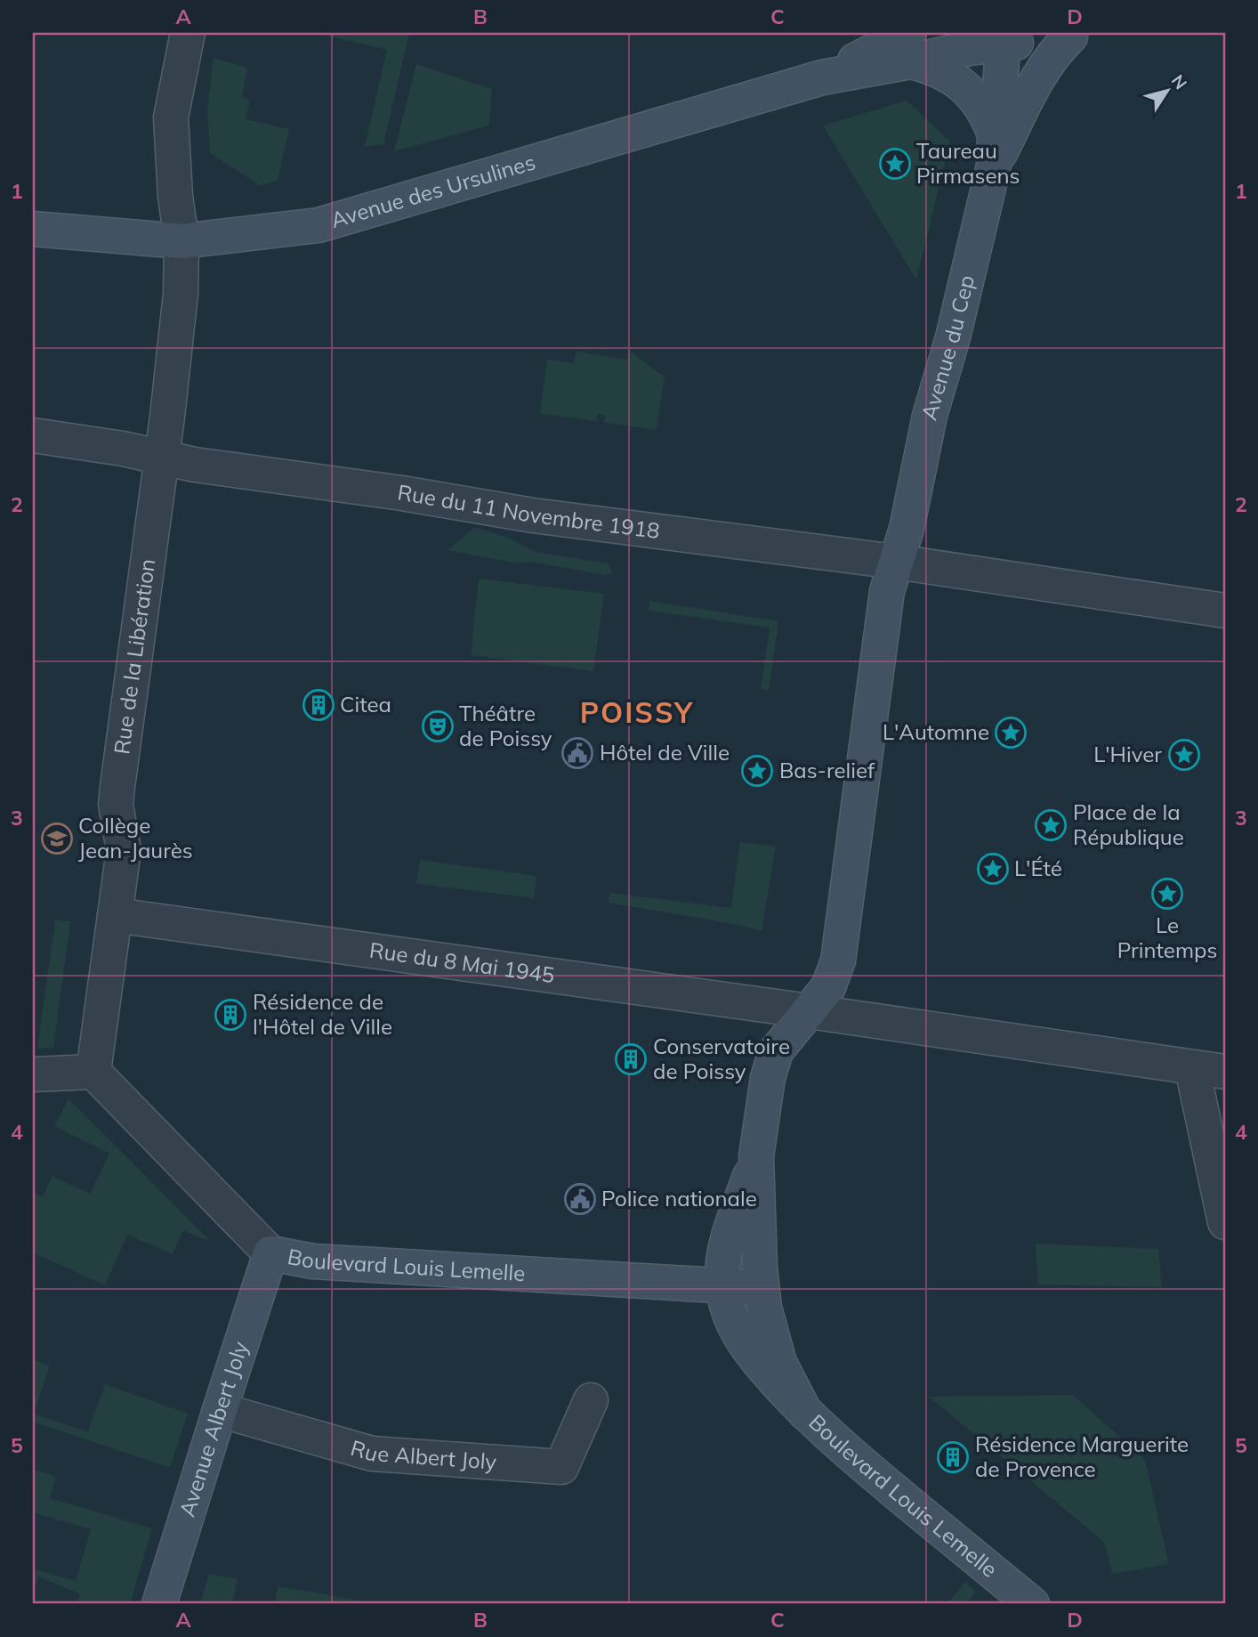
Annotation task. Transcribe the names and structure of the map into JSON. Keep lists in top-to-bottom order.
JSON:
{
  "streets": {
    "street": [
      "Avenue des Ursulines",
      "Avenue du Cep",
      "Rue du 11 Novembre 1918",
      "Rue de la Libération",
      "Rue du 8 Mai 1945",
      "Boulevard Louis Lemelle",
      "Avenue Albert Joly",
      "Rue Albert Joly"
    ]
  },
  "crossings": [
    ["Avenue des Ursulines", "Avenue du Cep"],
    ["Avenue des Ursulines", "Rue de la Libération"],
    ["Avenue du Cep", "Rue du 11 Novembre 1918"],
    ["Rue du 11 Novembre 1918", "Rue de la Libération"],
    ["Rue de la Libération", "Rue du 8 Mai 1945"],
    ["Rue de la Libération", "Boulevard Louis Lemelle"],
    ["Boulevard Louis Lemelle", "Avenue Albert Joly"],
    ["Avenue Albert Joly", "Rue Albert Joly"]
  ],
  "districts": ["POISSY"],
  "places": {
    "place": [
      "Taureau Pirmasens",
      "L'Automne",
      "L'Hiver",
      "Bas-relief",
      "Place de la République",
      "L'Été",
      "Le Printemps"
    ],
    "building": [
      "Citea",
      "Résidence de l'Hôtel de Ville",
      "Conservatoire de Poissy",
      "Résidence Marguerite de Provence"
    ],
    "theatre": ["Théâtre de Poissy"],
    "public building": ["Hôtel de Ville", "Police nationale"],
    "school or university": ["Collège Jean-Jaurès"]
  },
  "north": "top right",
  "grid": {
    "columns": [
      "A",
      "B",
      "C",
      "D"
    ],
    "rows": [
      "1",
      "2",
      "3",
      "4",
      "5"
    ]
  }
}
